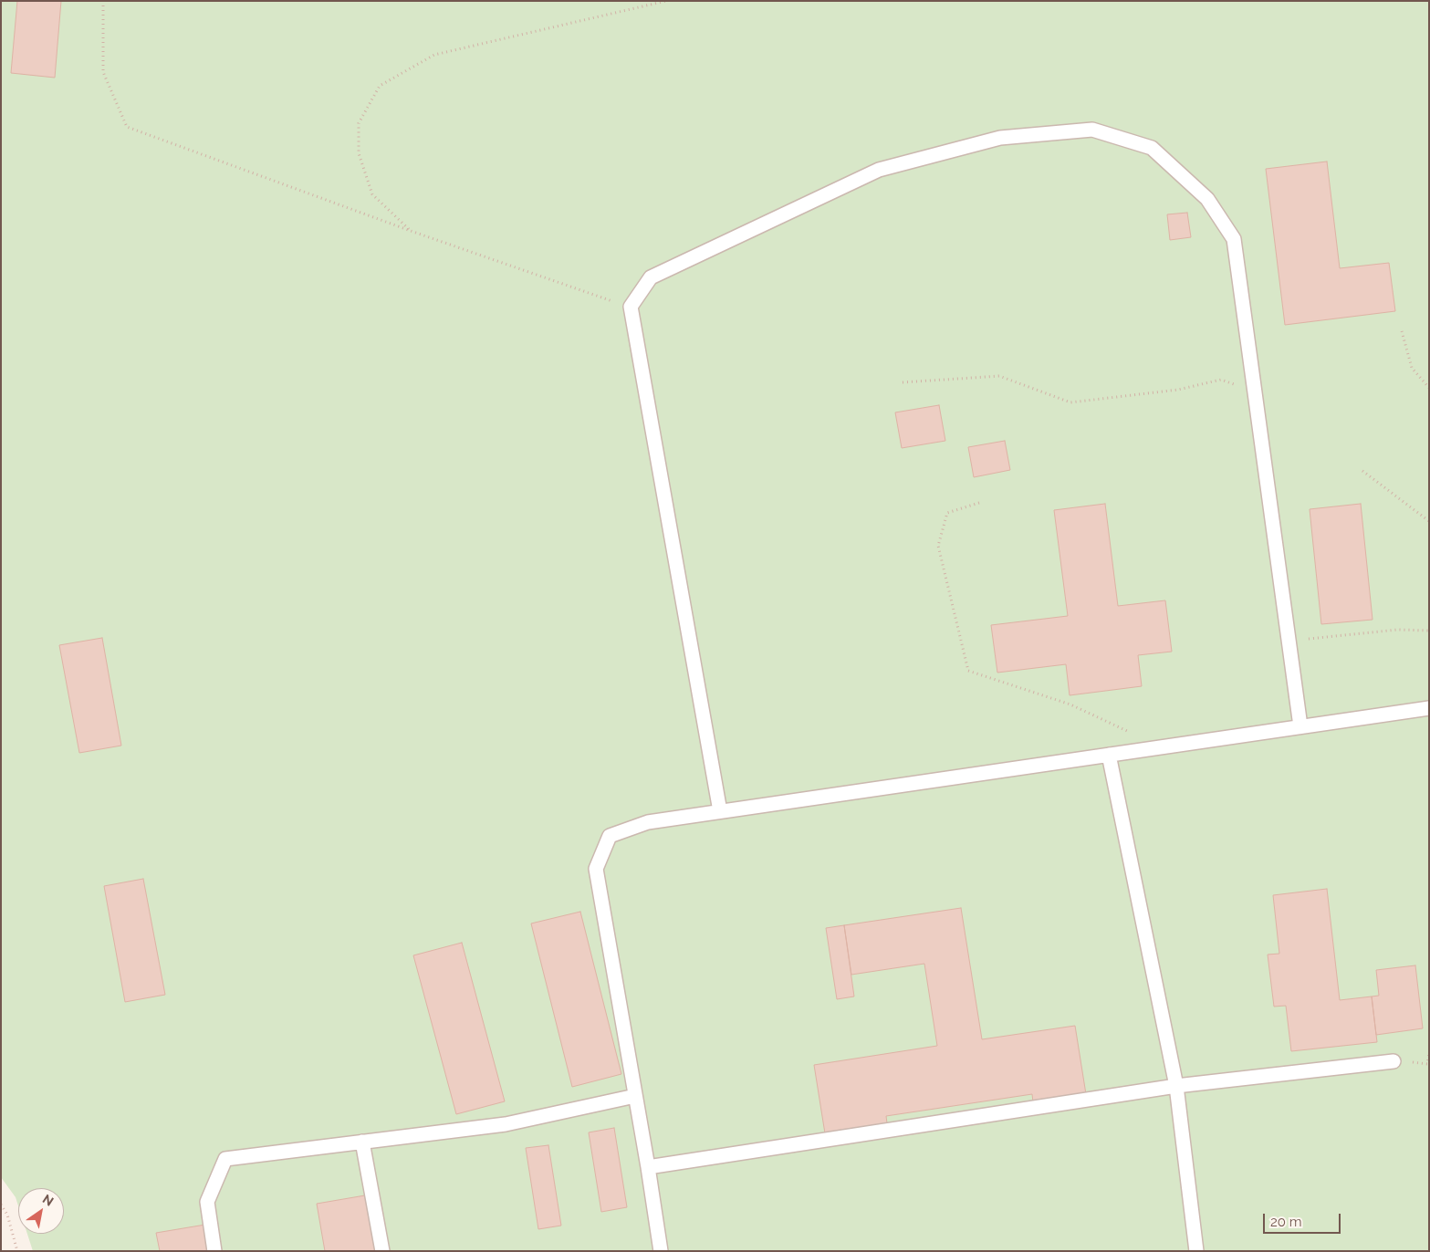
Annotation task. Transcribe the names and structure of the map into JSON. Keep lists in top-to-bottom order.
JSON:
{
  "scale_bar": "20 m",
  "north": "top right"
}
